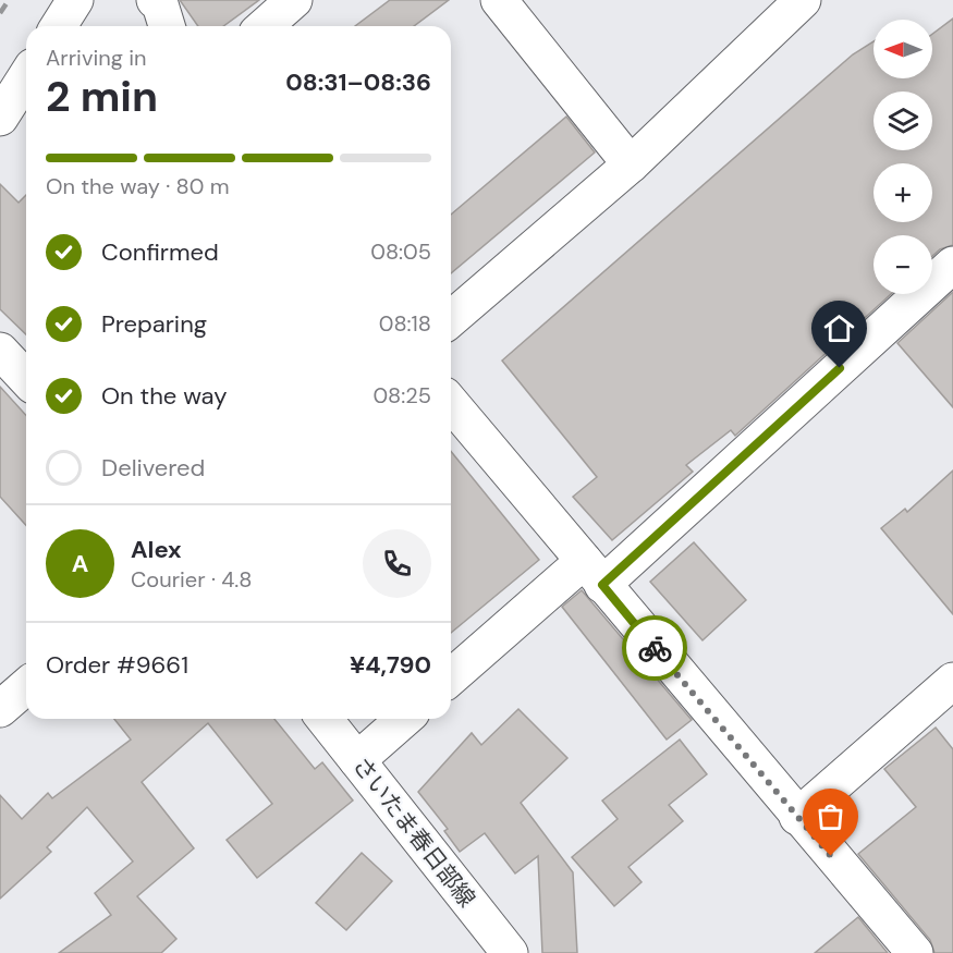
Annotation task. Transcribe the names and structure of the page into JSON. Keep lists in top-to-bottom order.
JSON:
{
  "streets": {
    "street": ["さいたま春日部線"]
  },
  "north": "left",
  "page": {
    "map_buttons": ["+", "−"],
    "heading": ["2 min", "Arriving in", "08:31–08:36"],
    "panel": [
      "Alex",
      "Courier · 4.8",
      "Order #9661",
      "¥4,790"
    ],
    "bar": "On the way · 80 m",
    "list": [
      ["Confirmed", "08:05"],
      ["Preparing", "08:18"],
      ["On the way", "08:25"],
      "Delivered"
    ],
    "round": "A"
  }
}
